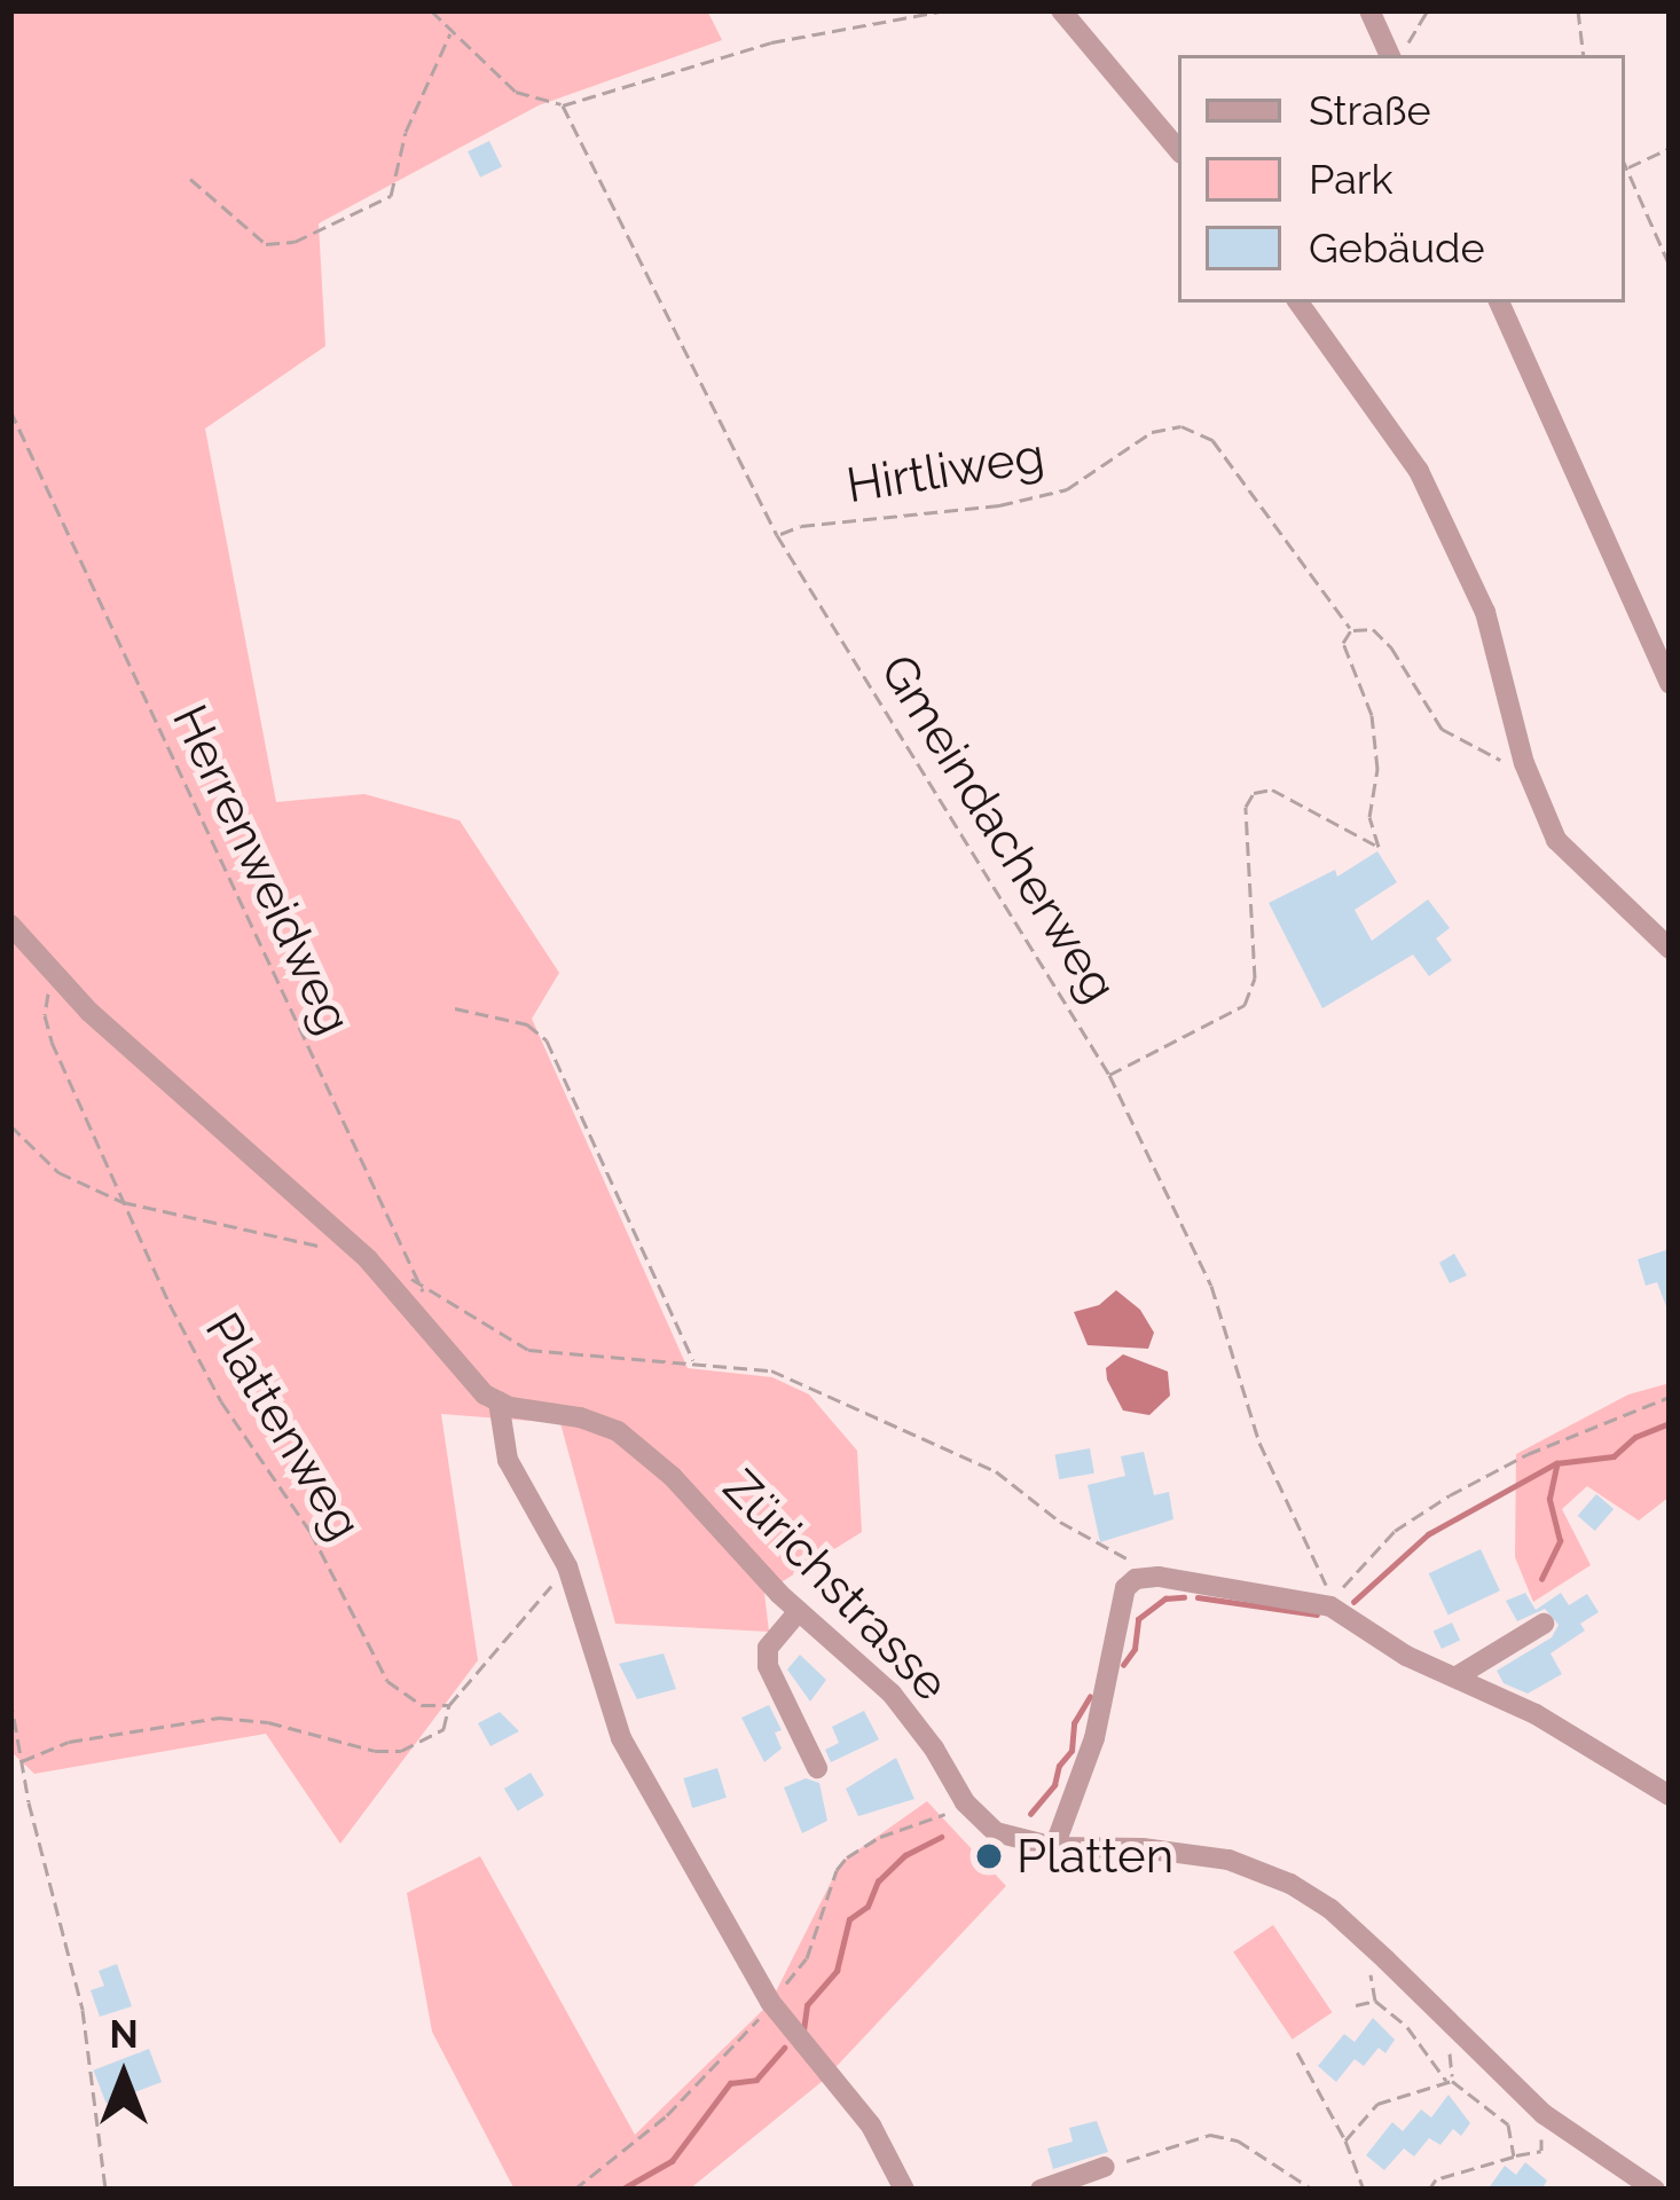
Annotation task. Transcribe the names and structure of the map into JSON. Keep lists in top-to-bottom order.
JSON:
{
  "streets": {
    "street": ["Zürichstrasse"],
    "path": [
      "Hirtliweg",
      "Gmeindacherweg",
      "Herrenweidweg",
      "Plattenweg"
    ]
  },
  "crossings": [
    ["Hirtliweg", "Gmeindacherweg"]
  ],
  "places": ["Platten"],
  "legend": ["Straße", "Park", "Gebäude"],
  "north": "top"
}
